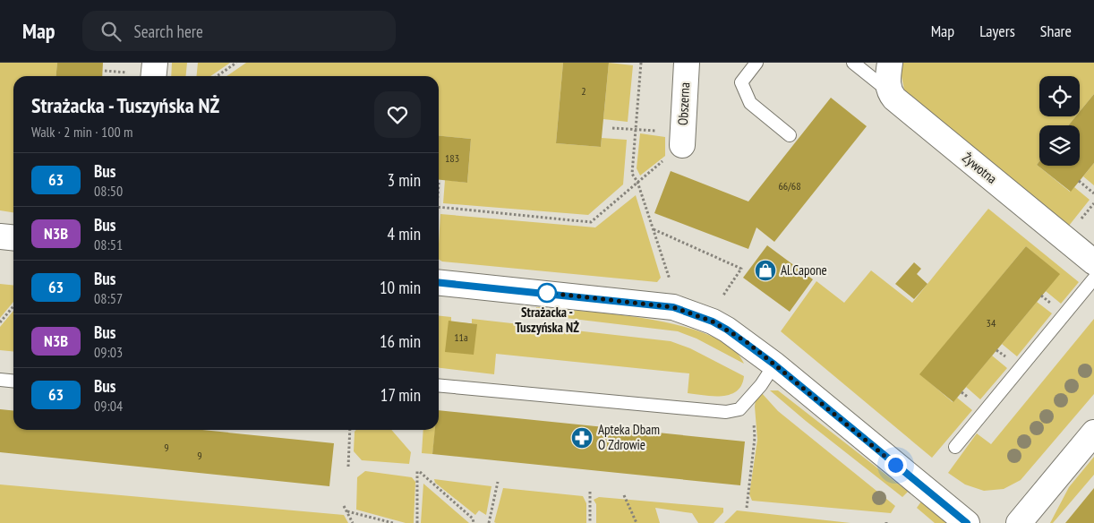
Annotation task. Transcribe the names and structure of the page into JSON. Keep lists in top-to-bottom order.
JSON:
{
  "streets": {
    "street": ["Obszerna", "Żywotna"]
  },
  "places": {
    "shop": ["Al.Capone"],
    "other": ["Strażacka - Tuszyńska NŻ"],
    "pharmacy": ["Apteka Dbam O Zdrowie"]
  },
  "lines": ["bus line 63"],
  "house_numbers": [
    "2",
    "183",
    "66/68",
    "34",
    "11a",
    "9",
    "9"
  ],
  "page": {
    "header": "Map",
    "search": "Search here",
    "nav": ["Map", "Layers", "Share"],
    "heading": ["Strażacka - Tuszyńska NŻ", "Walk · 2 min · 100 m"],
    "list": [
      {
        "mark": "63",
        "name": "Bus",
        "note": "08:50",
        "value": "3 min"
      },
      {
        "mark": "N3B",
        "name": "Bus",
        "note": "08:51",
        "value": "4 min"
      },
      {
        "mark": "63",
        "name": "Bus",
        "note": "08:57",
        "value": "10 min"
      },
      {
        "mark": "N3B",
        "name": "Bus",
        "note": "09:03",
        "value": "16 min"
      },
      {
        "mark": "63",
        "name": "Bus",
        "note": "09:04",
        "value": "17 min"
      }
    ]
  }
}
